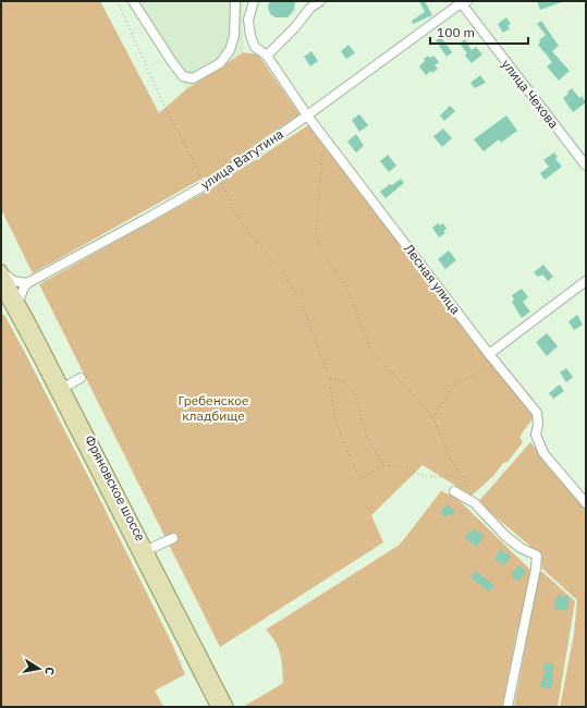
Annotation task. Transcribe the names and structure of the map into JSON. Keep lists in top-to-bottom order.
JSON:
{
  "streets": {
    "main road": ["Фряновское шоссе"],
    "street": ["улица Чехова", "улица Ватутина", "Лесная улица"]
  },
  "crossings": [
    ["улица Чехова", "улица Ватутина"],
    ["улица Ватутина", "Лесная улица"]
  ],
  "parks": ["Гребенское кладбище"],
  "scale_bar": "100 m",
  "north": "right"
}
